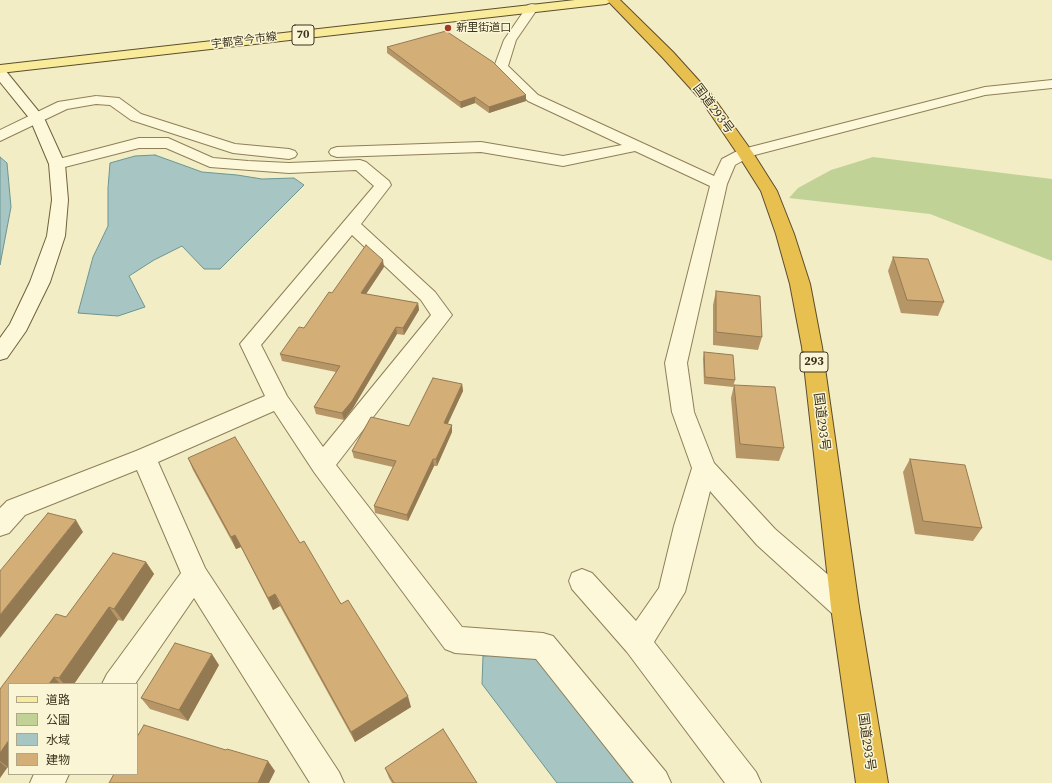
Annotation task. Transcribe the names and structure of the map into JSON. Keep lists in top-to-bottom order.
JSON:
{
  "streets": {
    "highway": ["国道293号", "293"],
    "main road": ["70", "宇都宮今市線"]
  },
  "places": ["新里街道口"],
  "legend": [
    "道路",
    "公園",
    "水域",
    "建物"
  ]
}
